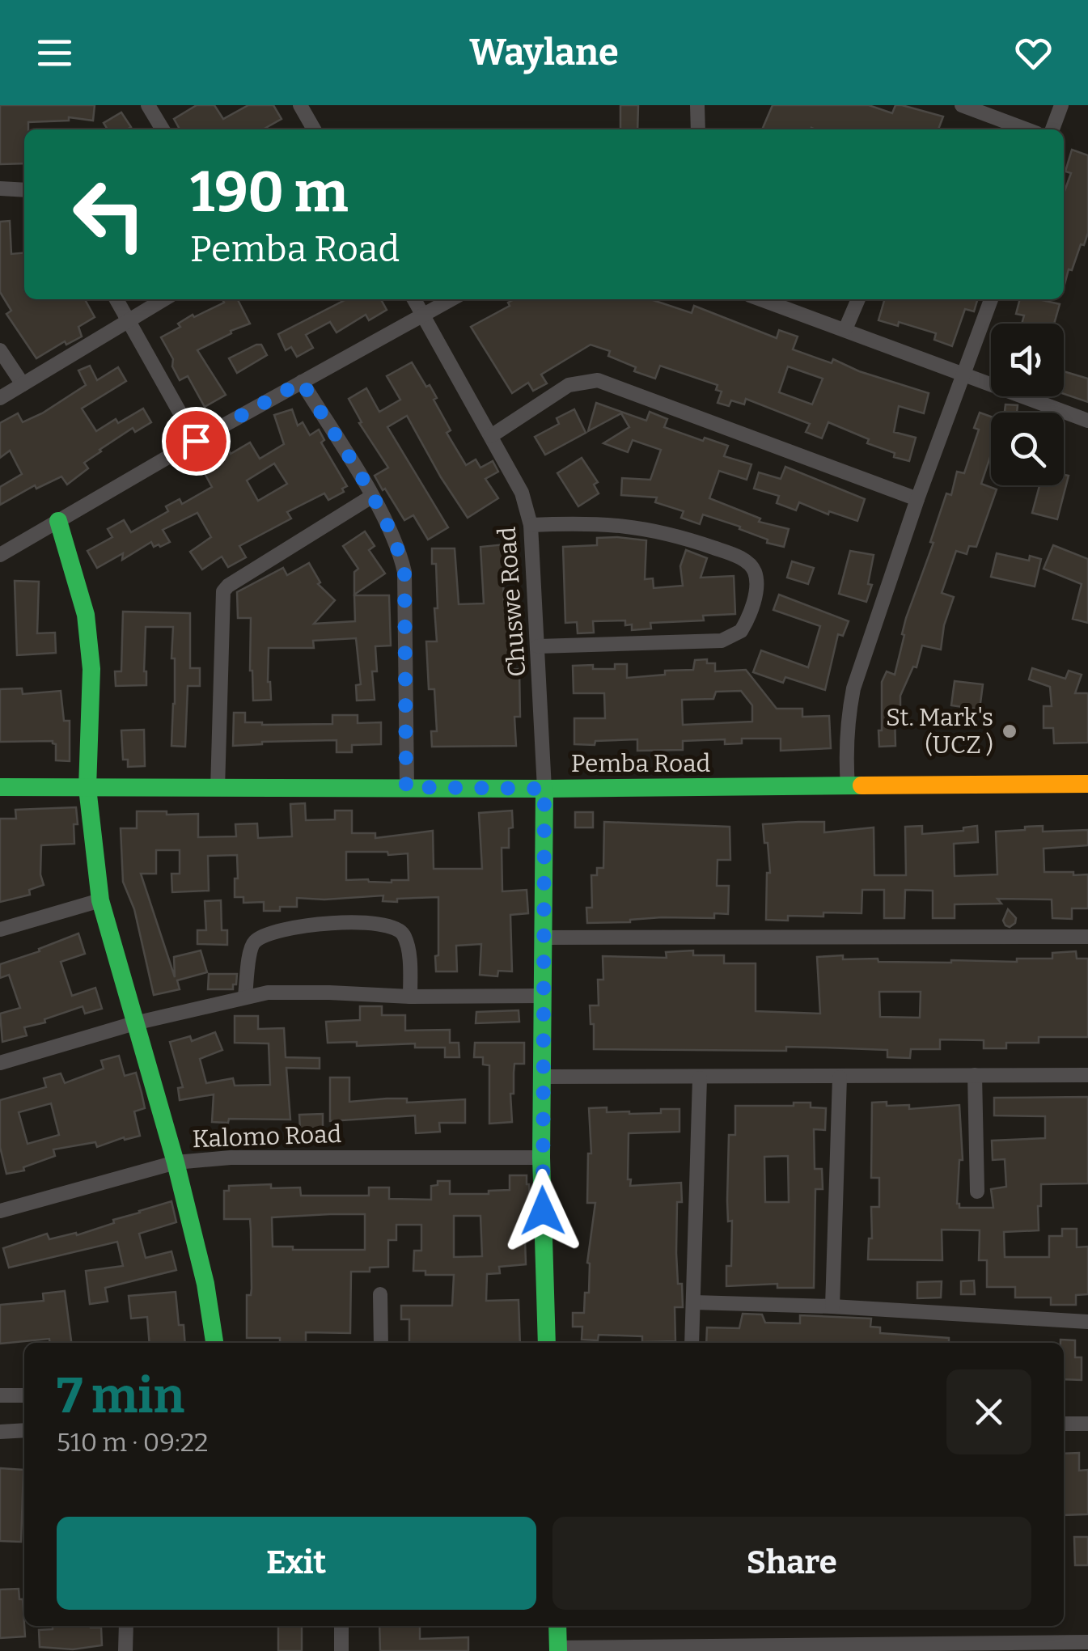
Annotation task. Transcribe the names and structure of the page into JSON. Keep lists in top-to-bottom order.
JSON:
{
  "streets": {
    "street": ["Chuswe Road", "Pemba Road", "Kalomo Road"]
  },
  "crossings": [
    ["Chuswe Road", "Pemba Road"]
  ],
  "places": ["St. Mark's (UCZ )"],
  "page": {
    "header": "Waylane",
    "turn": ["190 m", "Pemba Road"],
    "heading": ["7 min", "510 m · 09:22"],
    "buttons": ["Exit", "Share"]
  }
}
